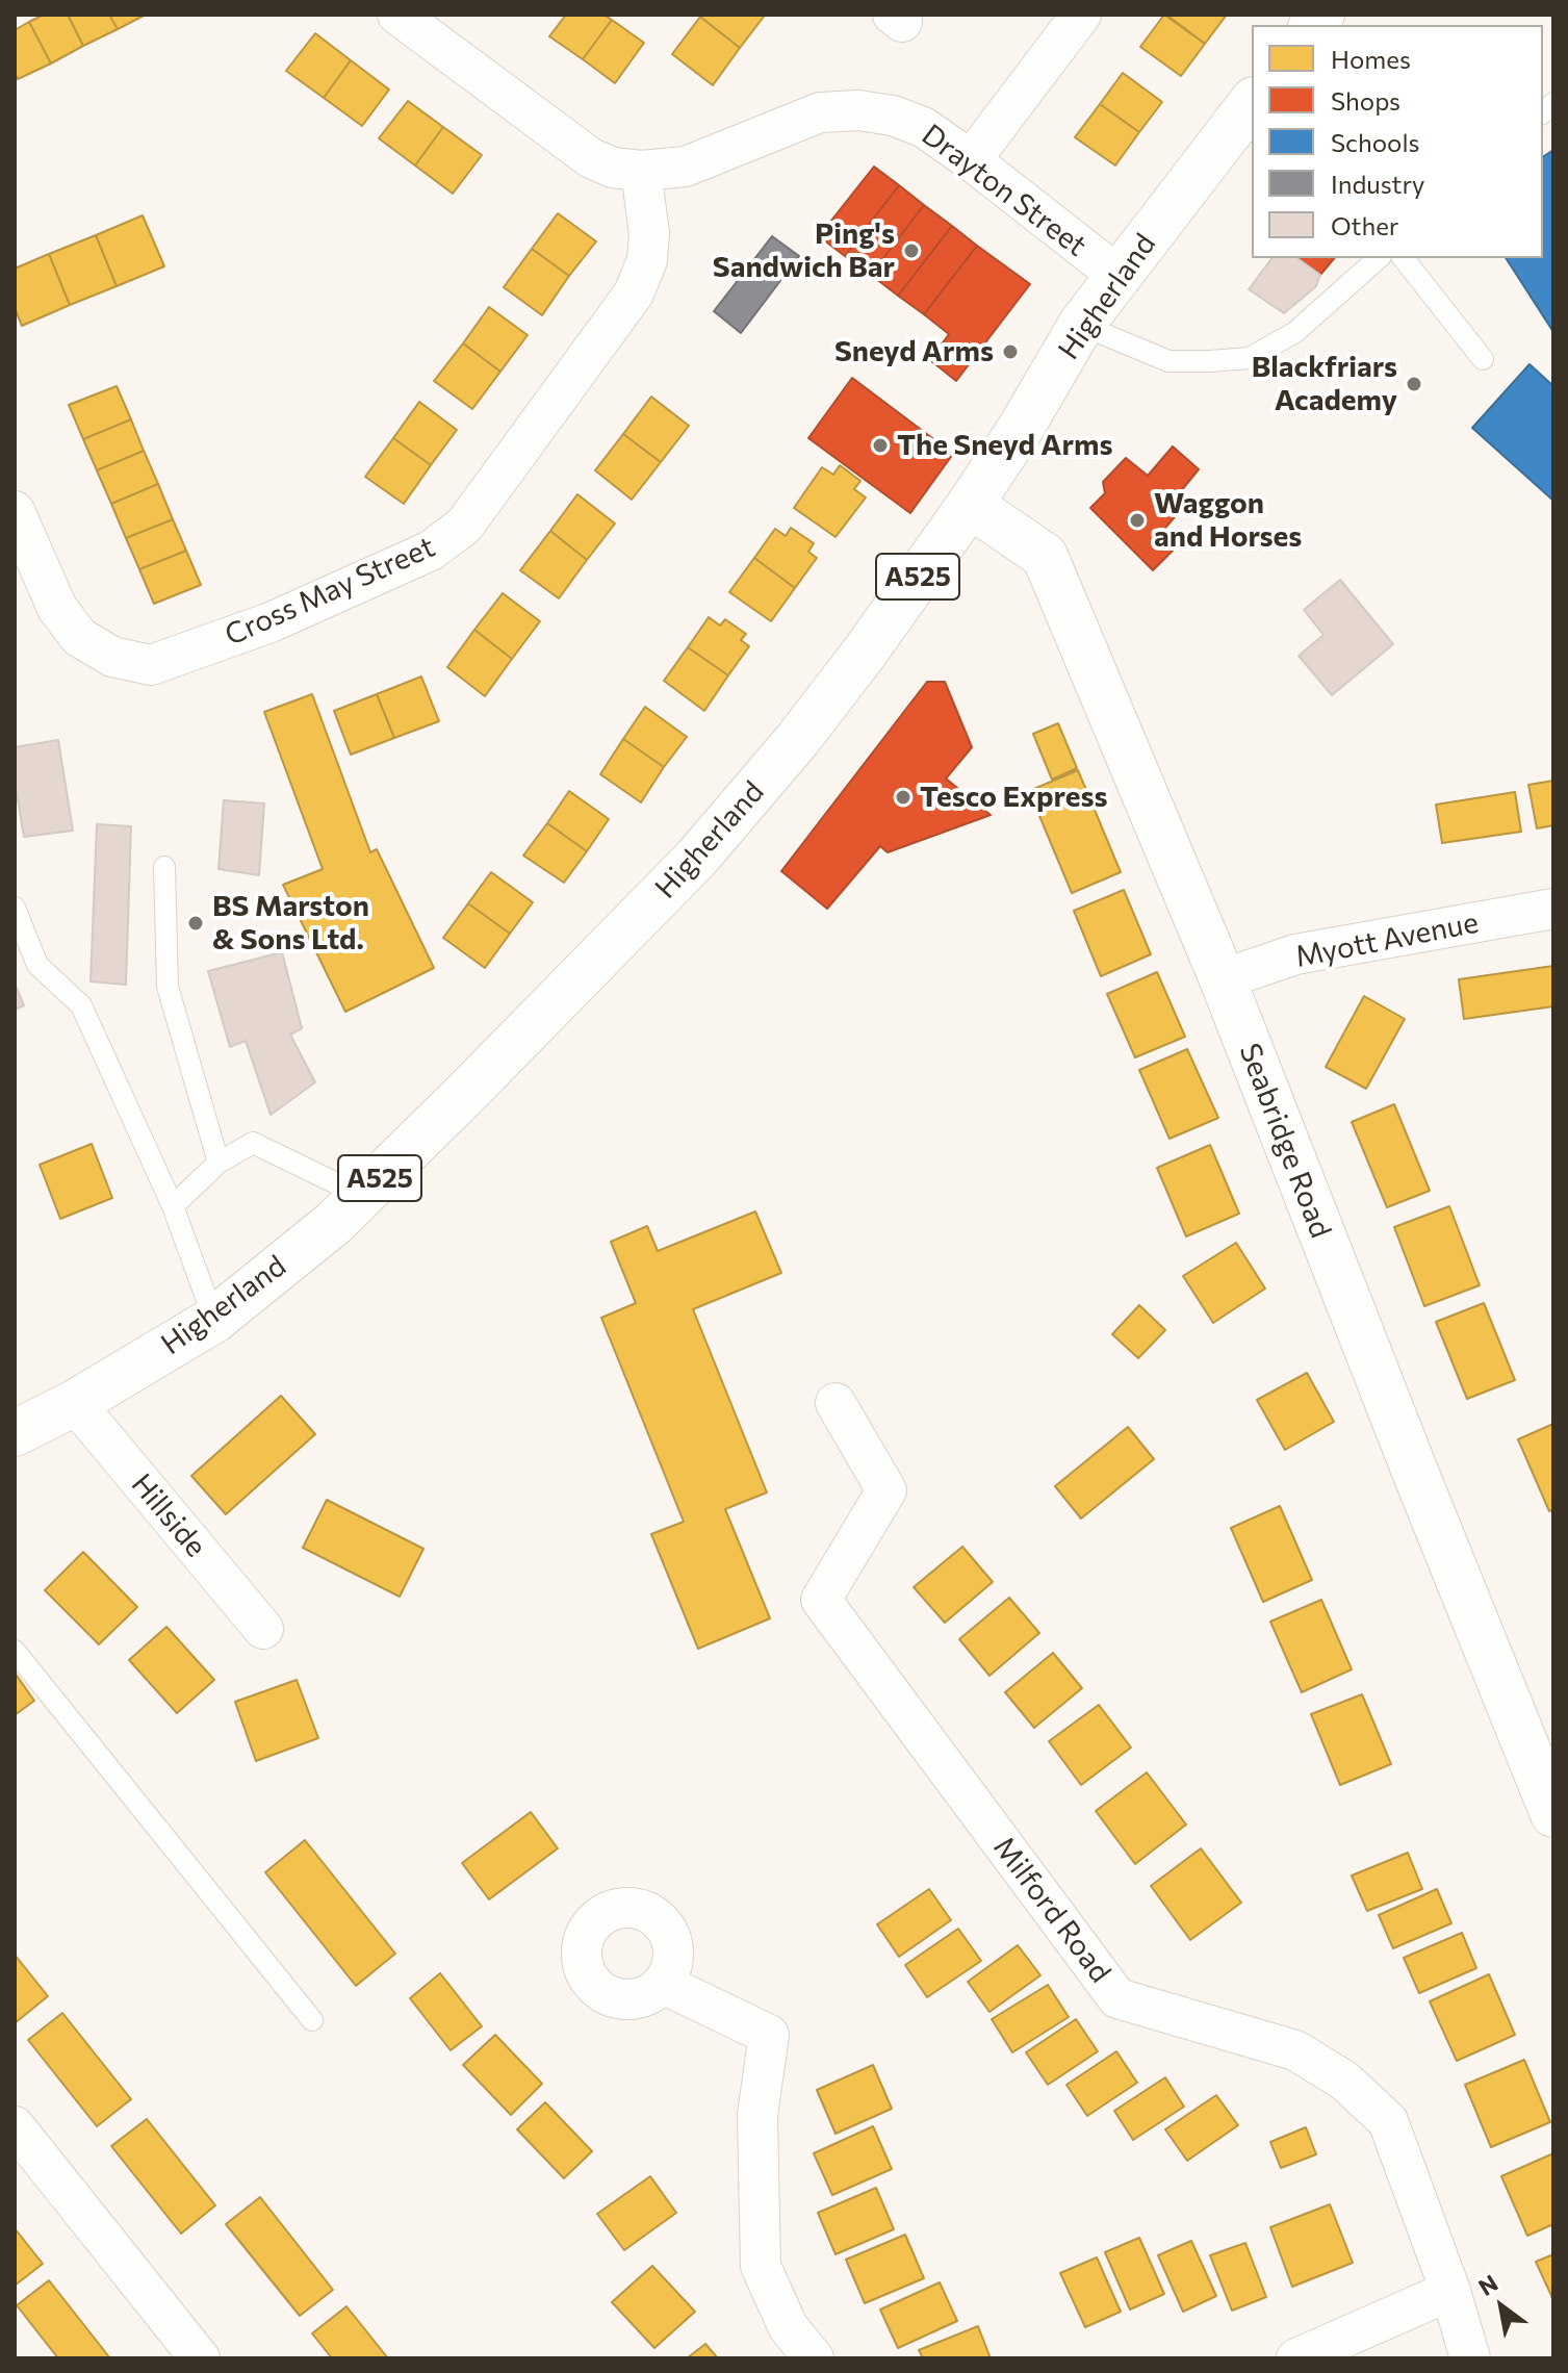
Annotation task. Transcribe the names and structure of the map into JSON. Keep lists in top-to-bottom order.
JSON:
{
  "streets": {
    "main road": ["Higherland", "A525", "Seabridge Road"],
    "street": [
      "Drayton Street",
      "Cross May Street",
      "Myott Avenue",
      "Hillside",
      "Milford Road"
    ]
  },
  "crossings": [
    ["Drayton Street", "Higherland"],
    ["Drayton Street", "Cross May Street"],
    ["Higherland", "Seabridge Road"],
    ["Higherland", "Hillside"],
    ["Myott Avenue", "Seabridge Road"]
  ],
  "places": [
    "Ping's Sandwich Bar",
    "Sneyd Arms",
    "Blackfriars Academy",
    "The Sneyd Arms",
    "Waggon and Horses",
    "Tesco Express",
    "BS Marston & Sons Ltd."
  ],
  "legend": [
    "Homes",
    "Shops",
    "Schools",
    "Industry",
    "Other"
  ],
  "north": "top left"
}
